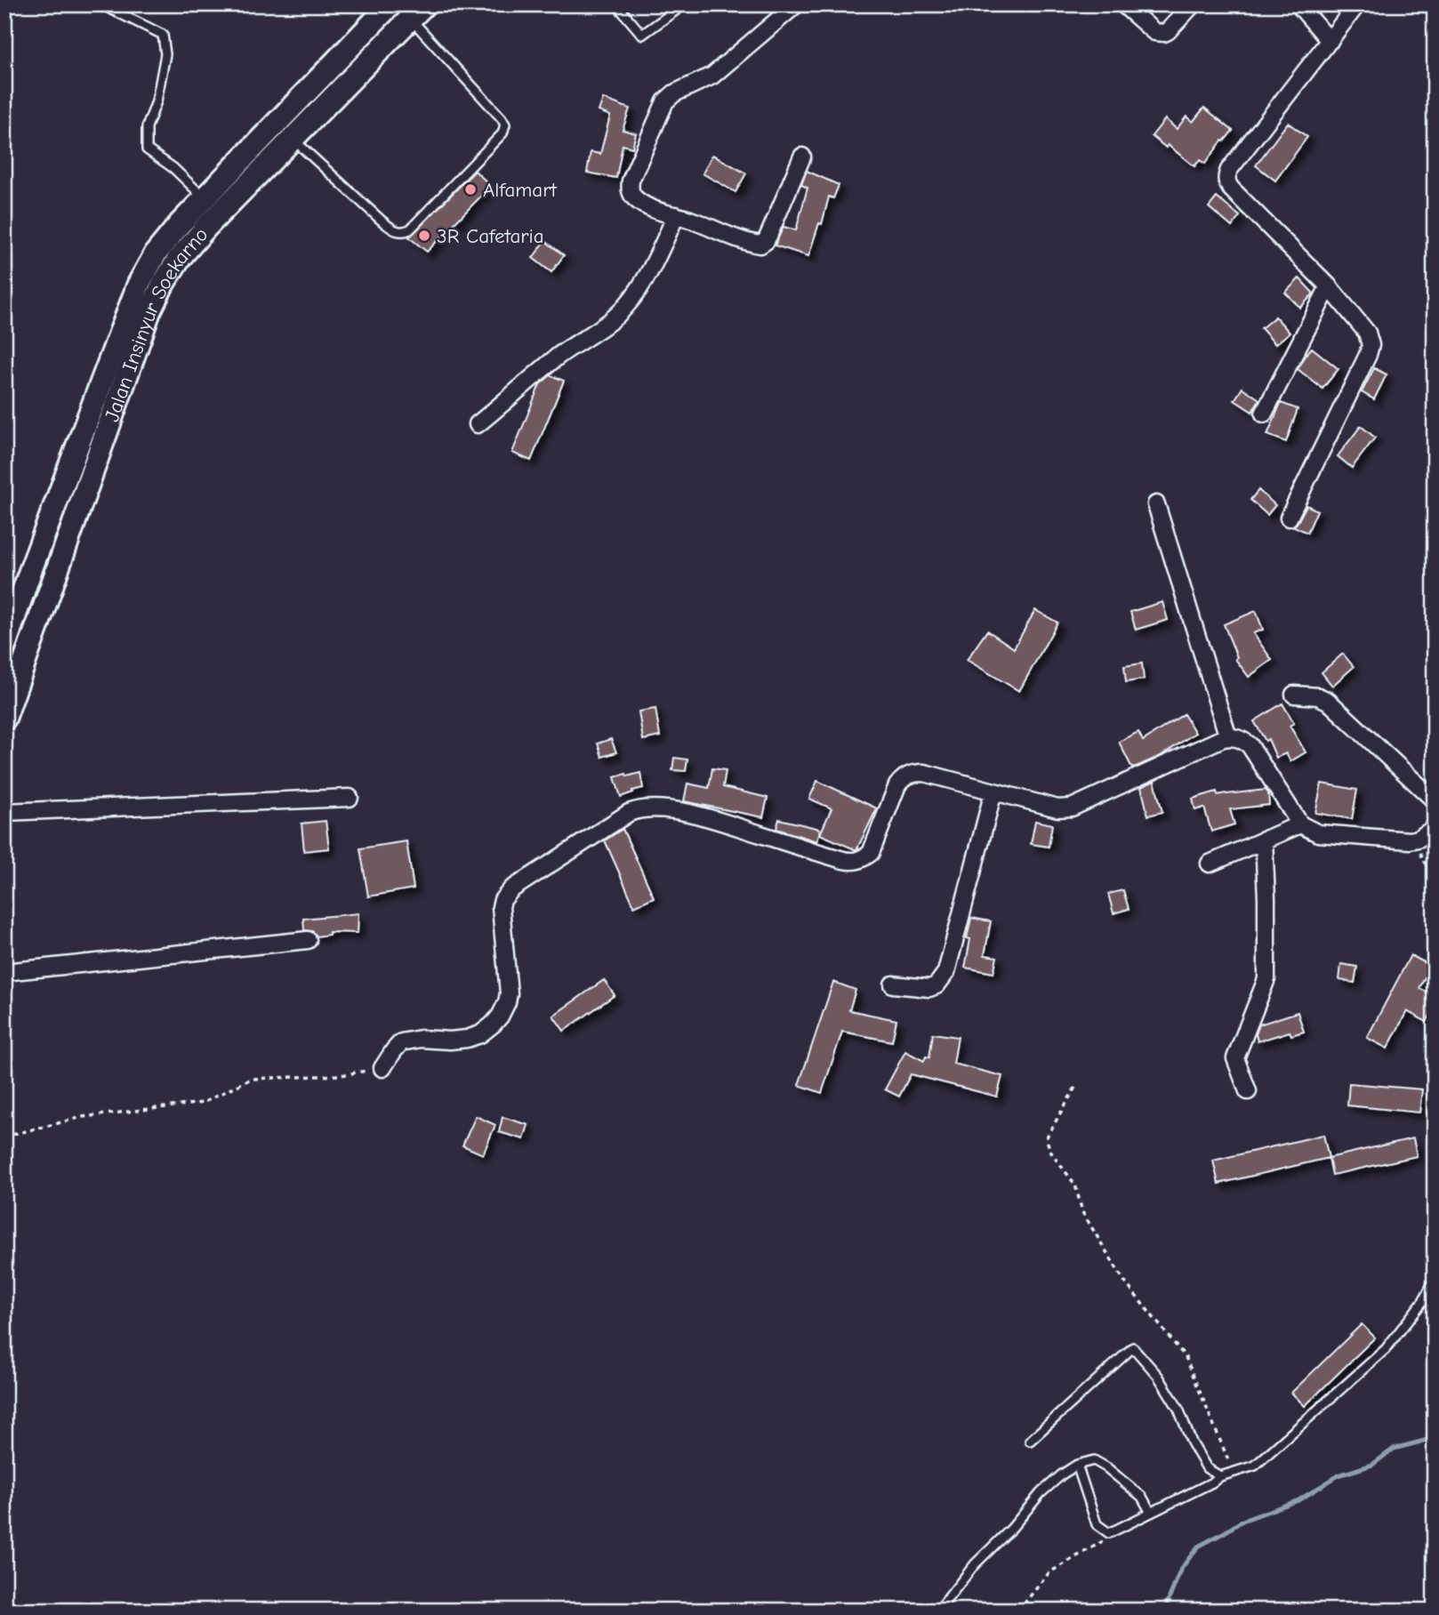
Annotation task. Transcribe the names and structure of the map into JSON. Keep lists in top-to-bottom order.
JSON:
{
  "streets": {
    "main road": ["Jalan Insinyur Soekarno"]
  },
  "places": ["Alfamart", "3R Cafetaria"]
}
